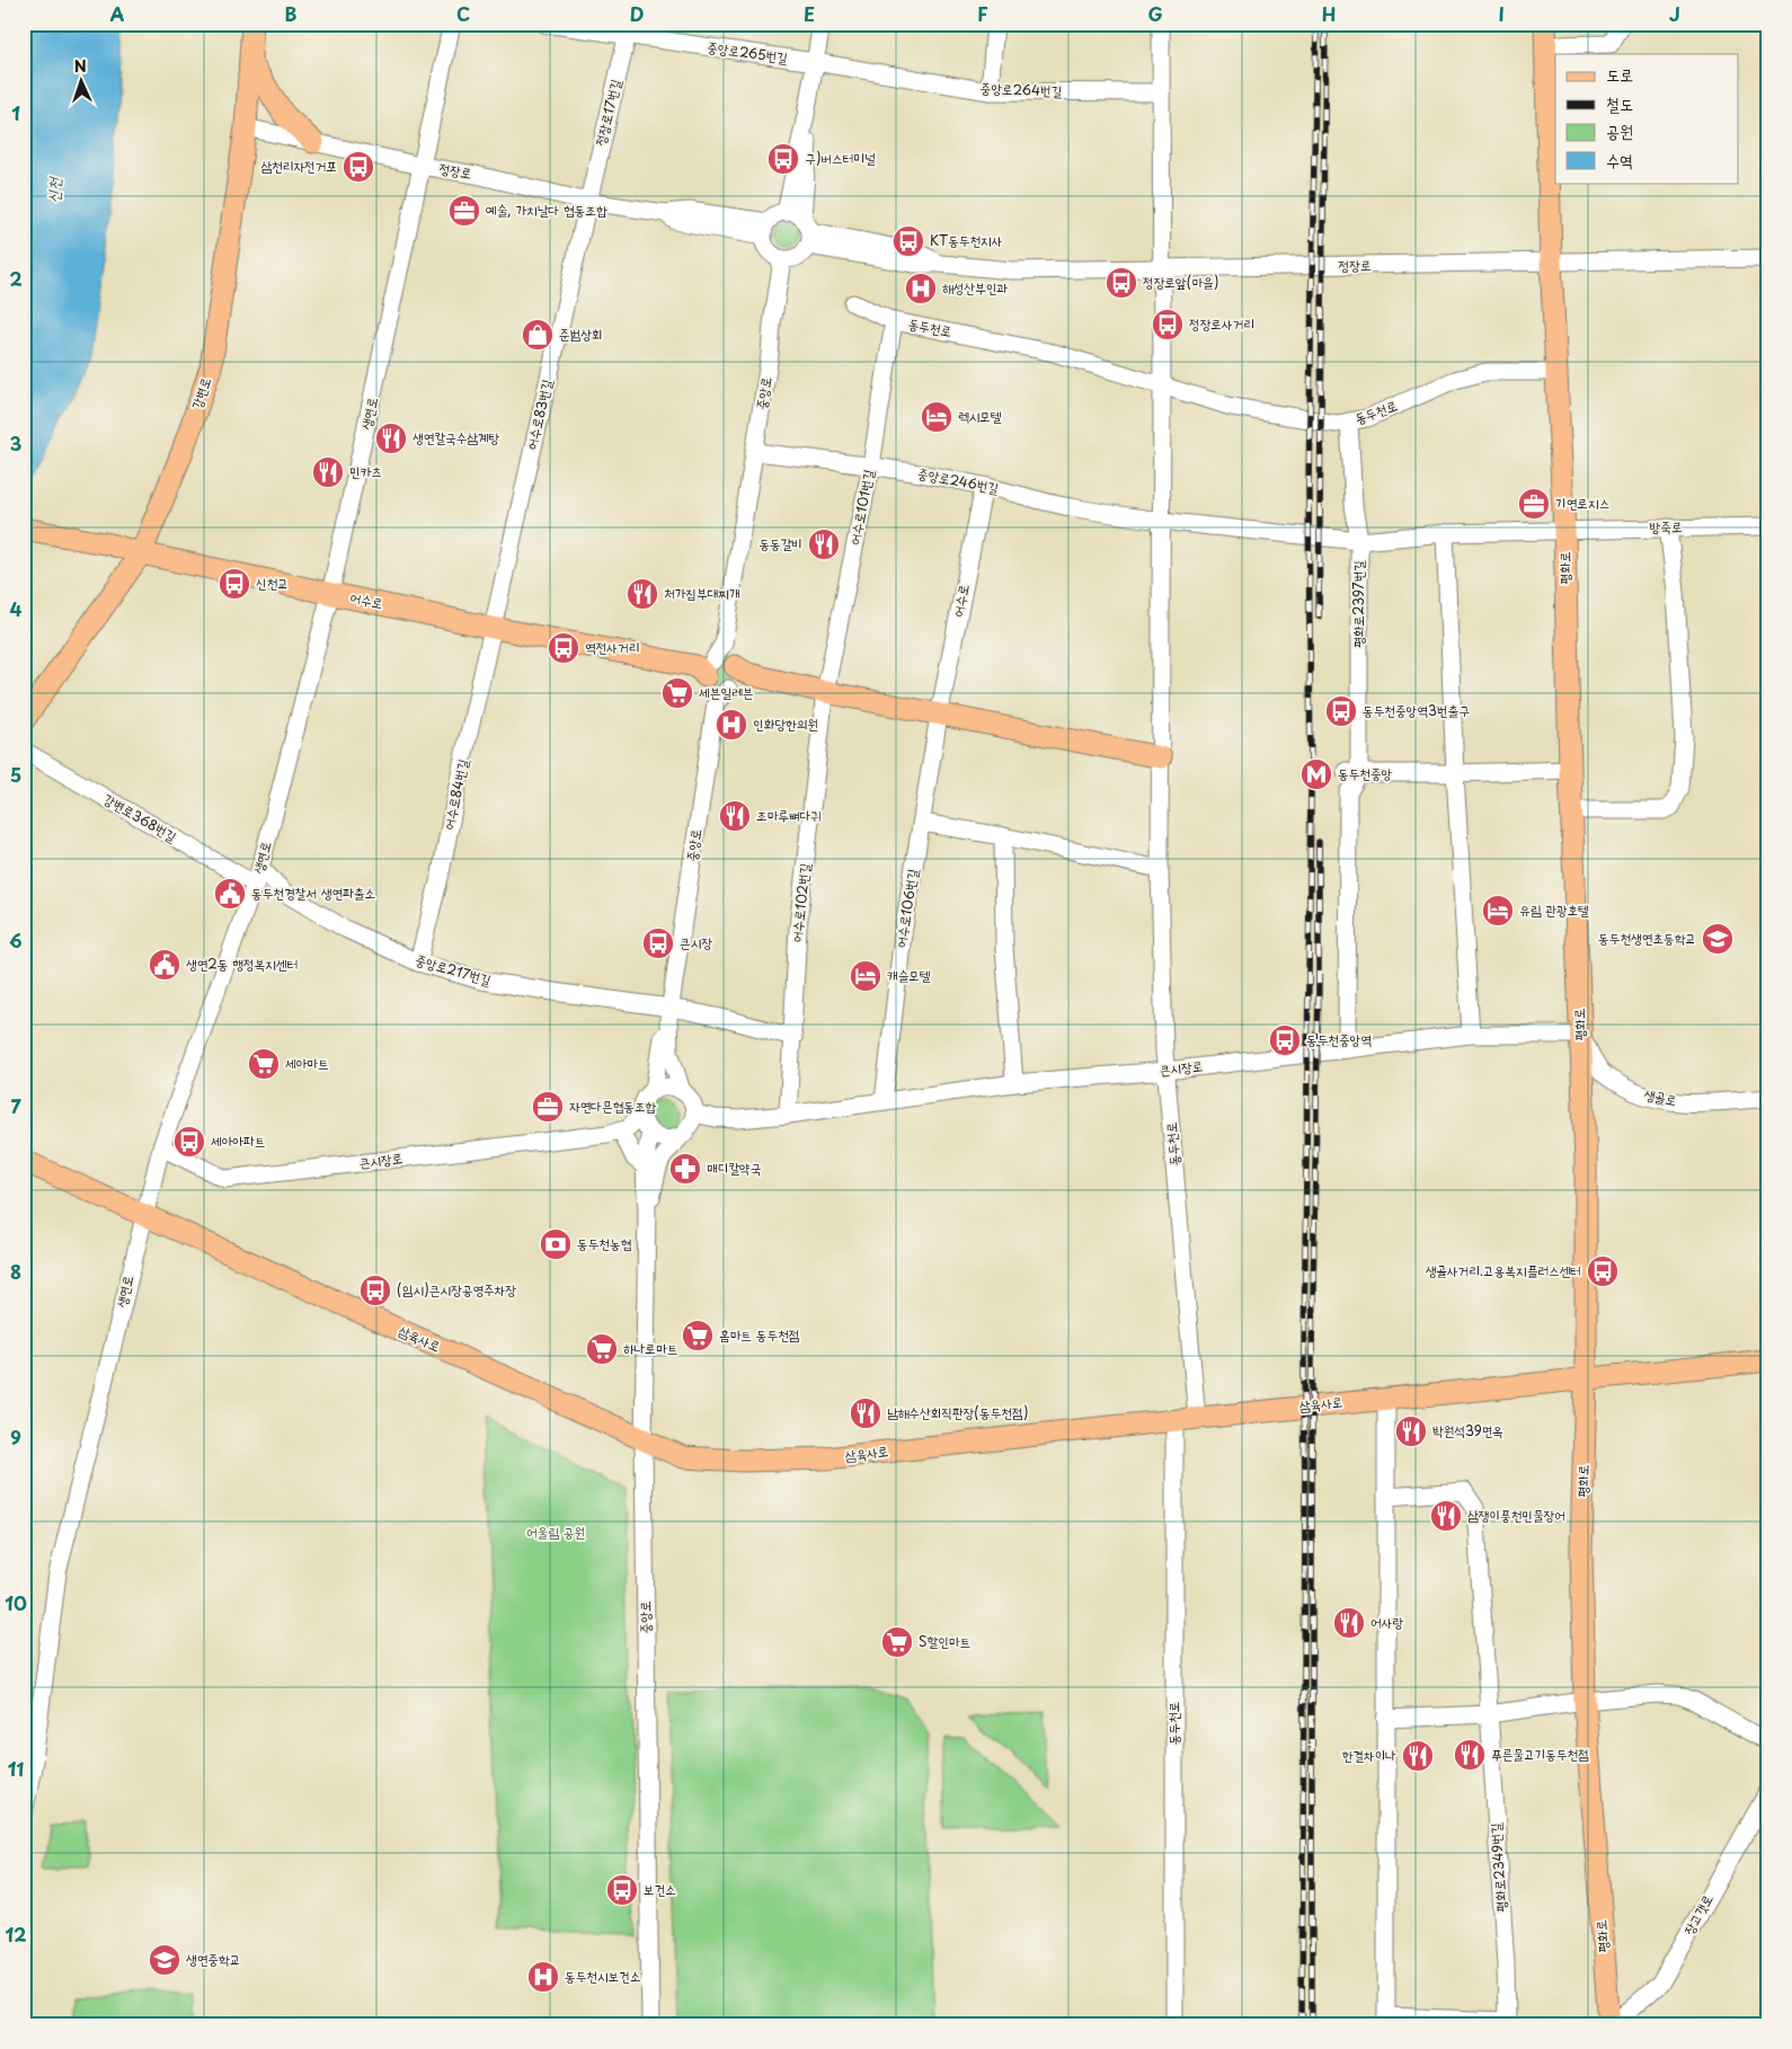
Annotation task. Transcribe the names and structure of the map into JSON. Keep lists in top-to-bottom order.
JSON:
{
  "streets": {
    "main road": [
      "강변로",
      "평화로",
      "어수로",
      "삼육사로"
    ],
    "street": [
      "중앙로265번길",
      "중앙로264번길",
      "정장로17번길",
      "정장로",
      "동두천로",
      "중앙로",
      "생연로",
      "어수로83번길",
      "중앙로246번길",
      "어수로101번길",
      "방죽로",
      "평화로2397번길",
      "어수로84번길",
      "강변로368번길",
      "어수로102번길",
      "어수로106번길",
      "중앙로217번길",
      "큰시장로",
      "생골로",
      "평화로2349번길",
      "장고갯로"
    ]
  },
  "crossings": [
    ["중앙로265번길", "중앙로264번길"],
    ["중앙로265번길", "정장로17번길"],
    ["중앙로264번길", "동두천로"],
    ["정장로17번길", "정장로"],
    ["정장로17번길", "어수로83번길"],
    ["정장로", "동두천로"],
    ["정장로", "강변로"],
    ["정장로", "중앙로"],
    ["정장로", "생연로"],
    ["정장로", "어수로83번길"],
    ["정장로", "평화로"],
    ["동두천로", "중앙로246번길"],
    ["동두천로", "어수로101번길"],
    ["동두천로", "평화로"],
    ["동두천로", "어수로"],
    ["동두천로", "큰시장로"],
    ["동두천로", "삼육사로"],
    ["강변로", "어수로"],
    ["중앙로", "중앙로246번길"],
    ["중앙로", "어수로"],
    ["중앙로", "중앙로217번길"],
    ["중앙로", "삼육사로"],
    ["생연로", "어수로"],
    ["생연로", "강변로368번길"],
    ["생연로", "중앙로217번길"],
    ["생연로", "큰시장로"],
    ["생연로", "삼육사로"],
    ["어수로83번길", "어수로"],
    ["어수로83번길", "어수로84번길"],
    ["중앙로246번길", "어수로101번길"],
    ["중앙로246번길", "어수로"],
    ["어수로101번길", "어수로"],
    ["어수로101번길", "어수로102번길"],
    ["방죽로", "평화로"],
    ["방죽로", "평화로2397번길"],
    ["평화로", "평화로2397번길"],
    ["평화로", "큰시장로"],
    ["평화로", "생골로"],
    ["평화로", "삼육사로"],
    ["평화로", "장고갯로"],
    ["어수로", "어수로84번길"],
    ["어수로", "어수로102번길"],
    ["어수로", "어수로106번길"],
    ["어수로84번길", "중앙로217번길"],
    ["어수로102번길", "큰시장로"],
    ["어수로106번길", "큰시장로"],
    ["큰시장로", "생골로"]
  ],
  "water": ["신천"],
  "parks": ["어울림 공원"],
  "places": {
    "bus stop": [
      "구)버스터미널",
      "삼천리자전거포",
      "KT동두천지사",
      "정장로앞(마을)",
      "정장로사거리",
      "신천교",
      "역전사거리",
      "동두천중앙역3번출구",
      "큰시장",
      "동두천중앙역",
      "세아아파트",
      "생골사거리.고용복지플러스센터",
      "(임시)큰시장공영주차장",
      "보건소"
    ],
    "office": ["예술, 가치날다 협동조합", "기연로지스", "자연다믄협동조합"],
    "hospital": ["해성산부인과", "인화당한의원", "동두천시보건소"],
    "shop": ["준범상회"],
    "hotel": ["렉시모텔", "유림 관광호텔", "캐슬모텔"],
    "restaurant": [
      "생연칼국수삼계탕",
      "민카츠",
      "동동갈비",
      "처가집부대찌개",
      "조마루뼈다귀",
      "남해수산회직판장(동두천점)",
      "박원석39면옥",
      "삼쟁이풍천민물장어",
      "어사랑",
      "푸른물고기동두천점",
      "한결차이나"
    ],
    "supermarket": [
      "세븐일레븐",
      "세아마트",
      "홈마트 동두천점",
      "하나로마트",
      "S할인마트"
    ],
    "metro station": ["동두천중앙"],
    "public building": ["동두천경찰서 생연파출소", "생연2동 행정복지센터"],
    "school or university": ["동두천생연초등학교", "생연중학교"],
    "pharmacy": ["매디칼약국"],
    "bank": ["동두천농협"]
  },
  "legend": [
    "도로",
    "철도",
    "공원",
    "수역"
  ],
  "north": "top",
  "grid": {
    "columns": [
      "A",
      "B",
      "C",
      "D",
      "E",
      "F",
      "G",
      "H",
      "I",
      "J"
    ],
    "rows": [
      "1",
      "2",
      "3",
      "4",
      "5",
      "6",
      "7",
      "8",
      "9",
      "10",
      "11",
      "12"
    ]
  }
}
